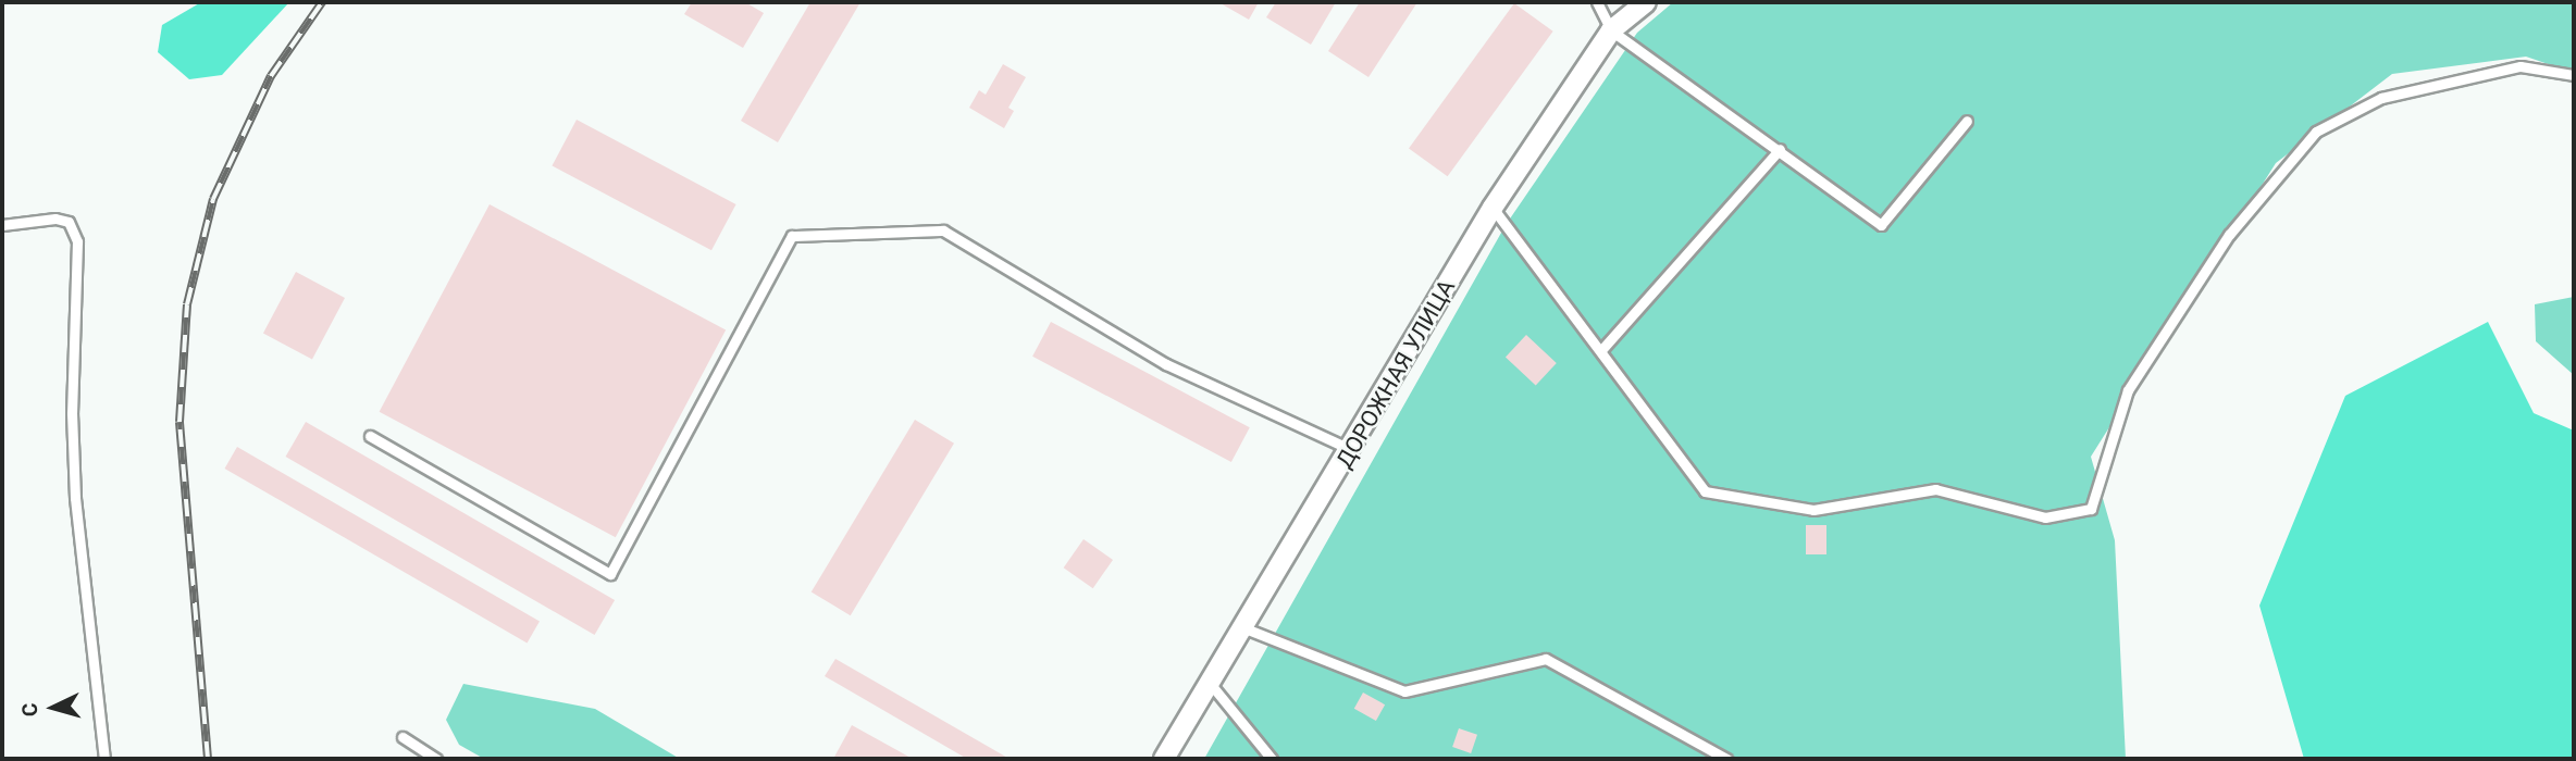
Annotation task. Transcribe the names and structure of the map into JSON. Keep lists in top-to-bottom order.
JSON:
{
  "streets": {
    "street": ["ДОРОЖНАЯ УЛИЦА"]
  },
  "north": "left"
}
